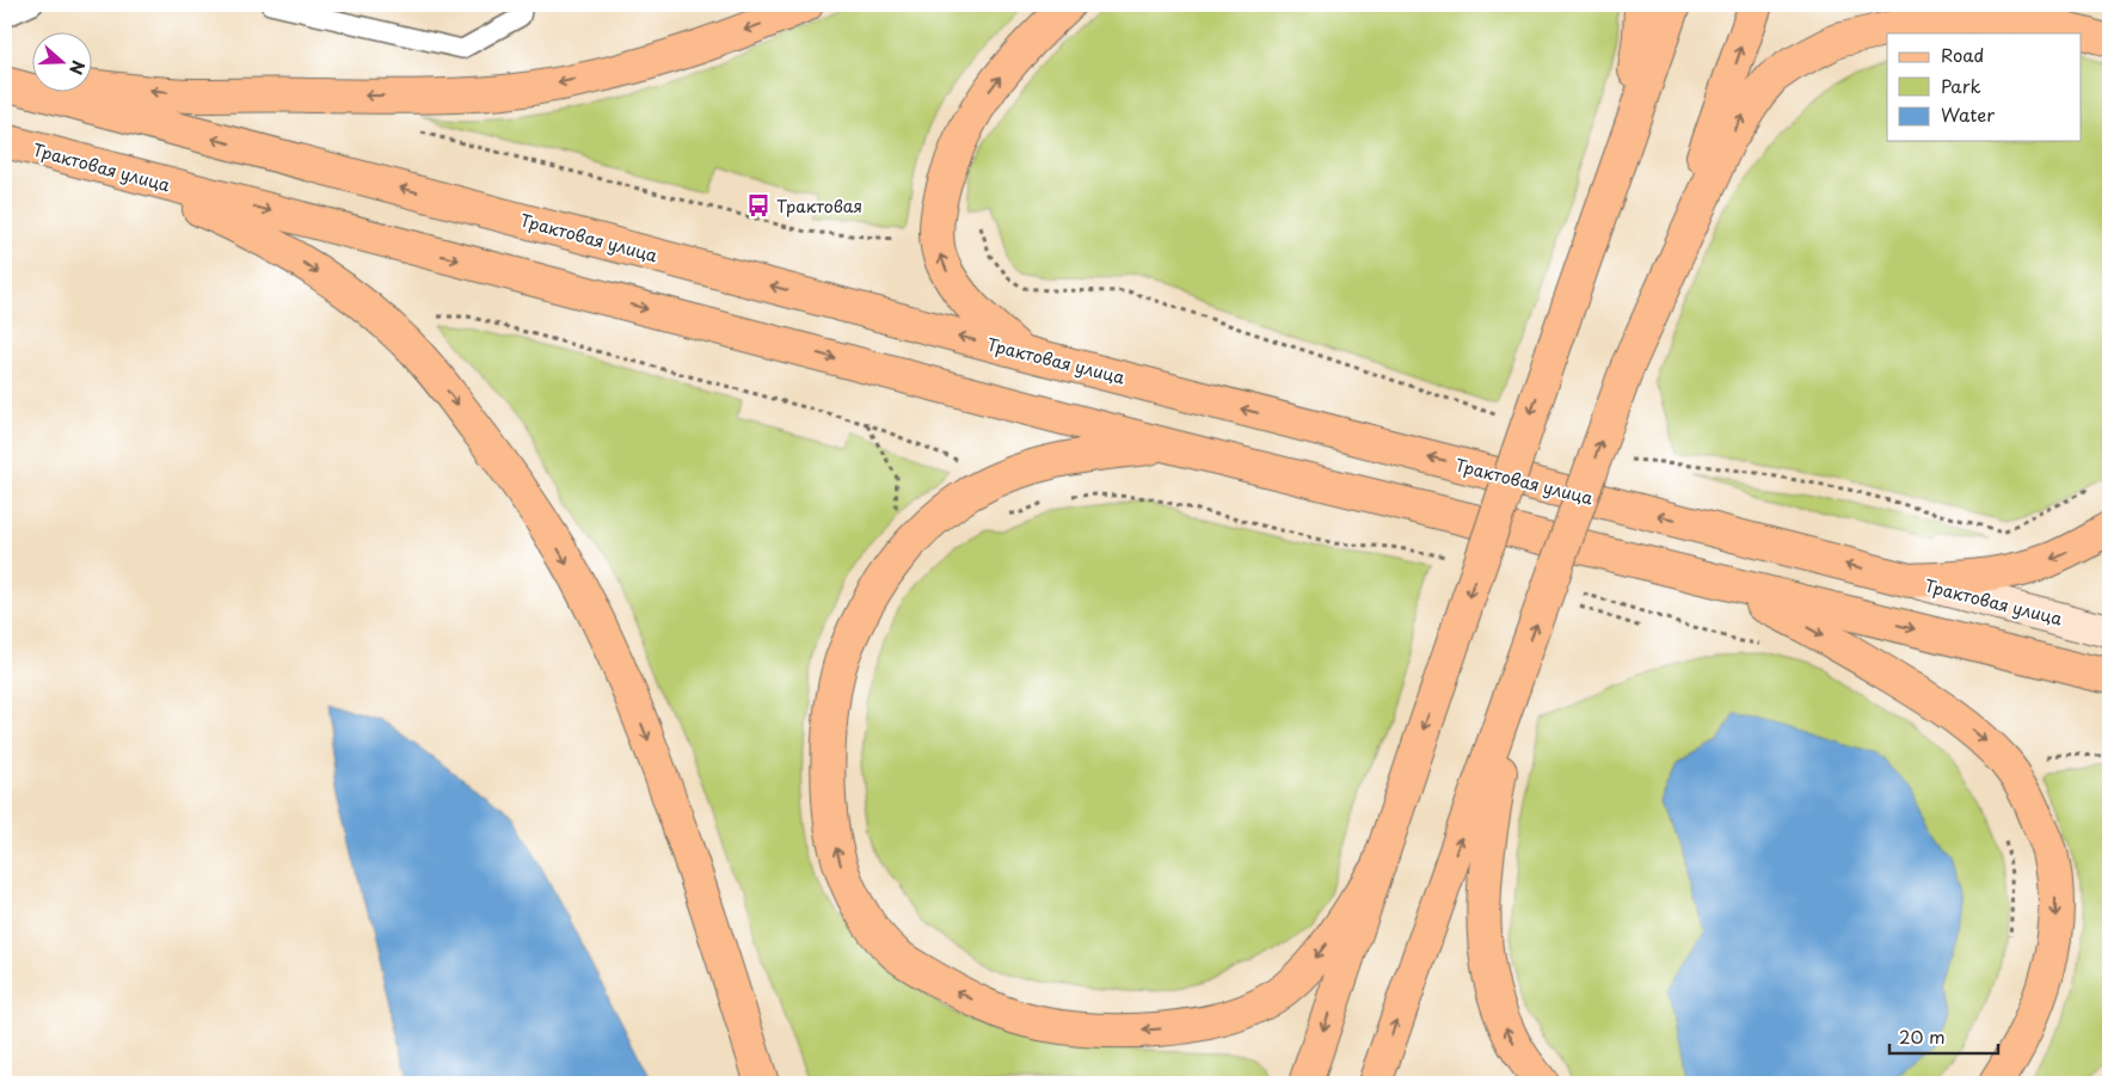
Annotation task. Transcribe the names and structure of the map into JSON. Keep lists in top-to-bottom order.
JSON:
{
  "streets": {
    "main road": ["Трактовая улица"]
  },
  "places": {
    "bus stop": ["Трактовая"]
  },
  "legend": ["Road", "Park", "Water"],
  "scale_bar": "20 m",
  "north": "right"
}
